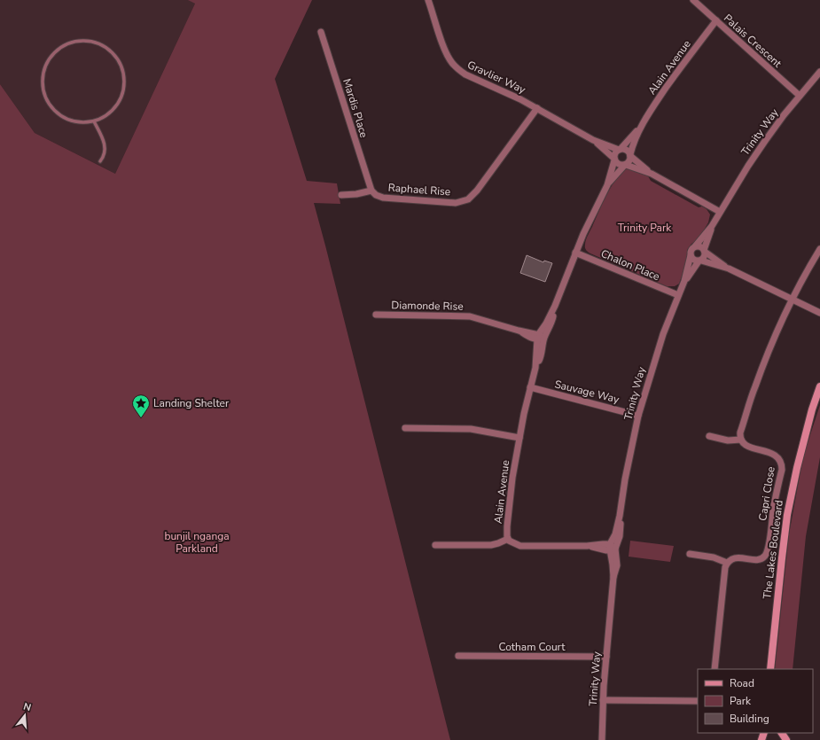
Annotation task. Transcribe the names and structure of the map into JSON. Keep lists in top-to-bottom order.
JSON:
{
  "streets": {
    "street": [
      "Palais Crescent",
      "Alain Avenue",
      "Gravlier Way",
      "Mardis Place",
      "Trinity Way",
      "Raphael Rise",
      "Chalon Place",
      "Diamonde Rise",
      "Sauvage Way",
      "Capri Close",
      "The Lakes Boulevard",
      "Cotham Court"
    ]
  },
  "crossings": [
    ["Palais Crescent", "Alain Avenue"],
    ["Palais Crescent", "Trinity Way"],
    ["Alain Avenue", "Gravlier Way"],
    ["Alain Avenue", "Trinity Way"],
    ["Alain Avenue", "Chalon Place"],
    ["Alain Avenue", "Diamonde Rise"],
    ["Alain Avenue", "Sauvage Way"],
    ["Gravlier Way", "Raphael Rise"],
    ["Mardis Place", "Raphael Rise"],
    ["Trinity Way", "Chalon Place"],
    ["Trinity Way", "Sauvage Way"],
    ["Trinity Way", "Cotham Court"]
  ],
  "parks": ["Trinity Park", "bunjil nganga Parkland"],
  "places": {
    "place": ["Landing Shelter"]
  },
  "legend": ["Road", "Park", "Building"],
  "north": "top"
}
